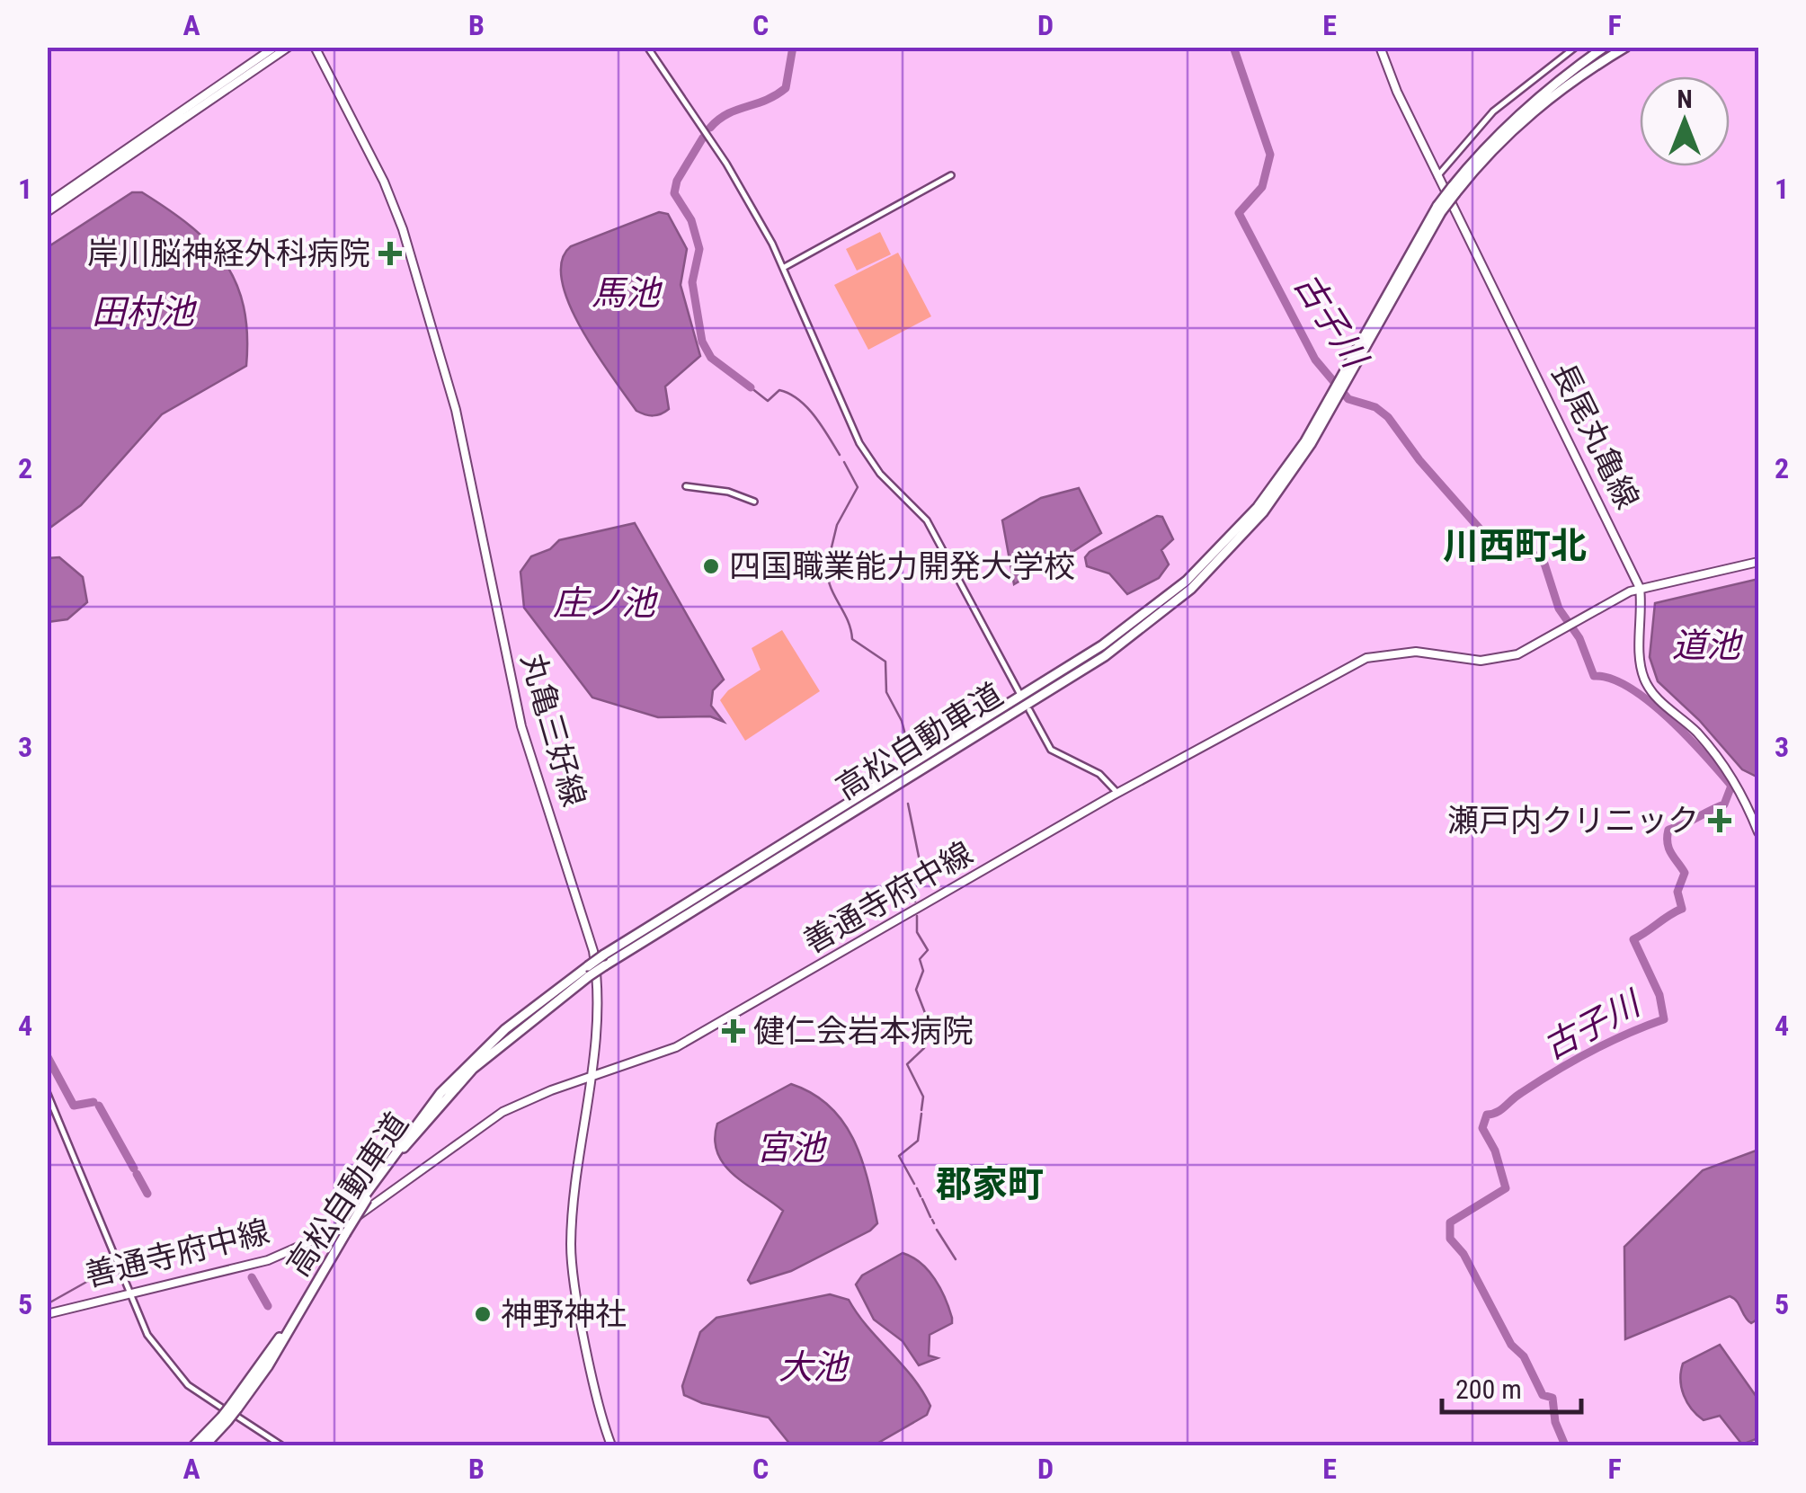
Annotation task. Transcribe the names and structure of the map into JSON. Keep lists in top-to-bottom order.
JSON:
{
  "streets": {
    "highway": ["高松自動車道"],
    "main road": ["長尾丸亀線", "丸亀三好線", "善通寺府中線"]
  },
  "crossings": [
    ["長尾丸亀線", "善通寺府中線"],
    ["丸亀三好線", "善通寺府中線"]
  ],
  "districts": ["川西町北", "郡家町"],
  "water": [
    "馬池",
    "田村池",
    "古子川",
    "庄ノ池",
    "道池",
    "宮池",
    "大池"
  ],
  "places": {
    "health": ["岸川脳神経外科病院", "瀬戸内クリニック", "健仁会岩本病院"],
    "other": ["四国職業能力開発大学校", "神野神社"]
  },
  "scale_bar": "200 m",
  "north": "top",
  "grid": {
    "columns": [
      "A",
      "B",
      "C",
      "D",
      "E",
      "F"
    ],
    "rows": [
      "1",
      "2",
      "3",
      "4",
      "5"
    ]
  }
}
